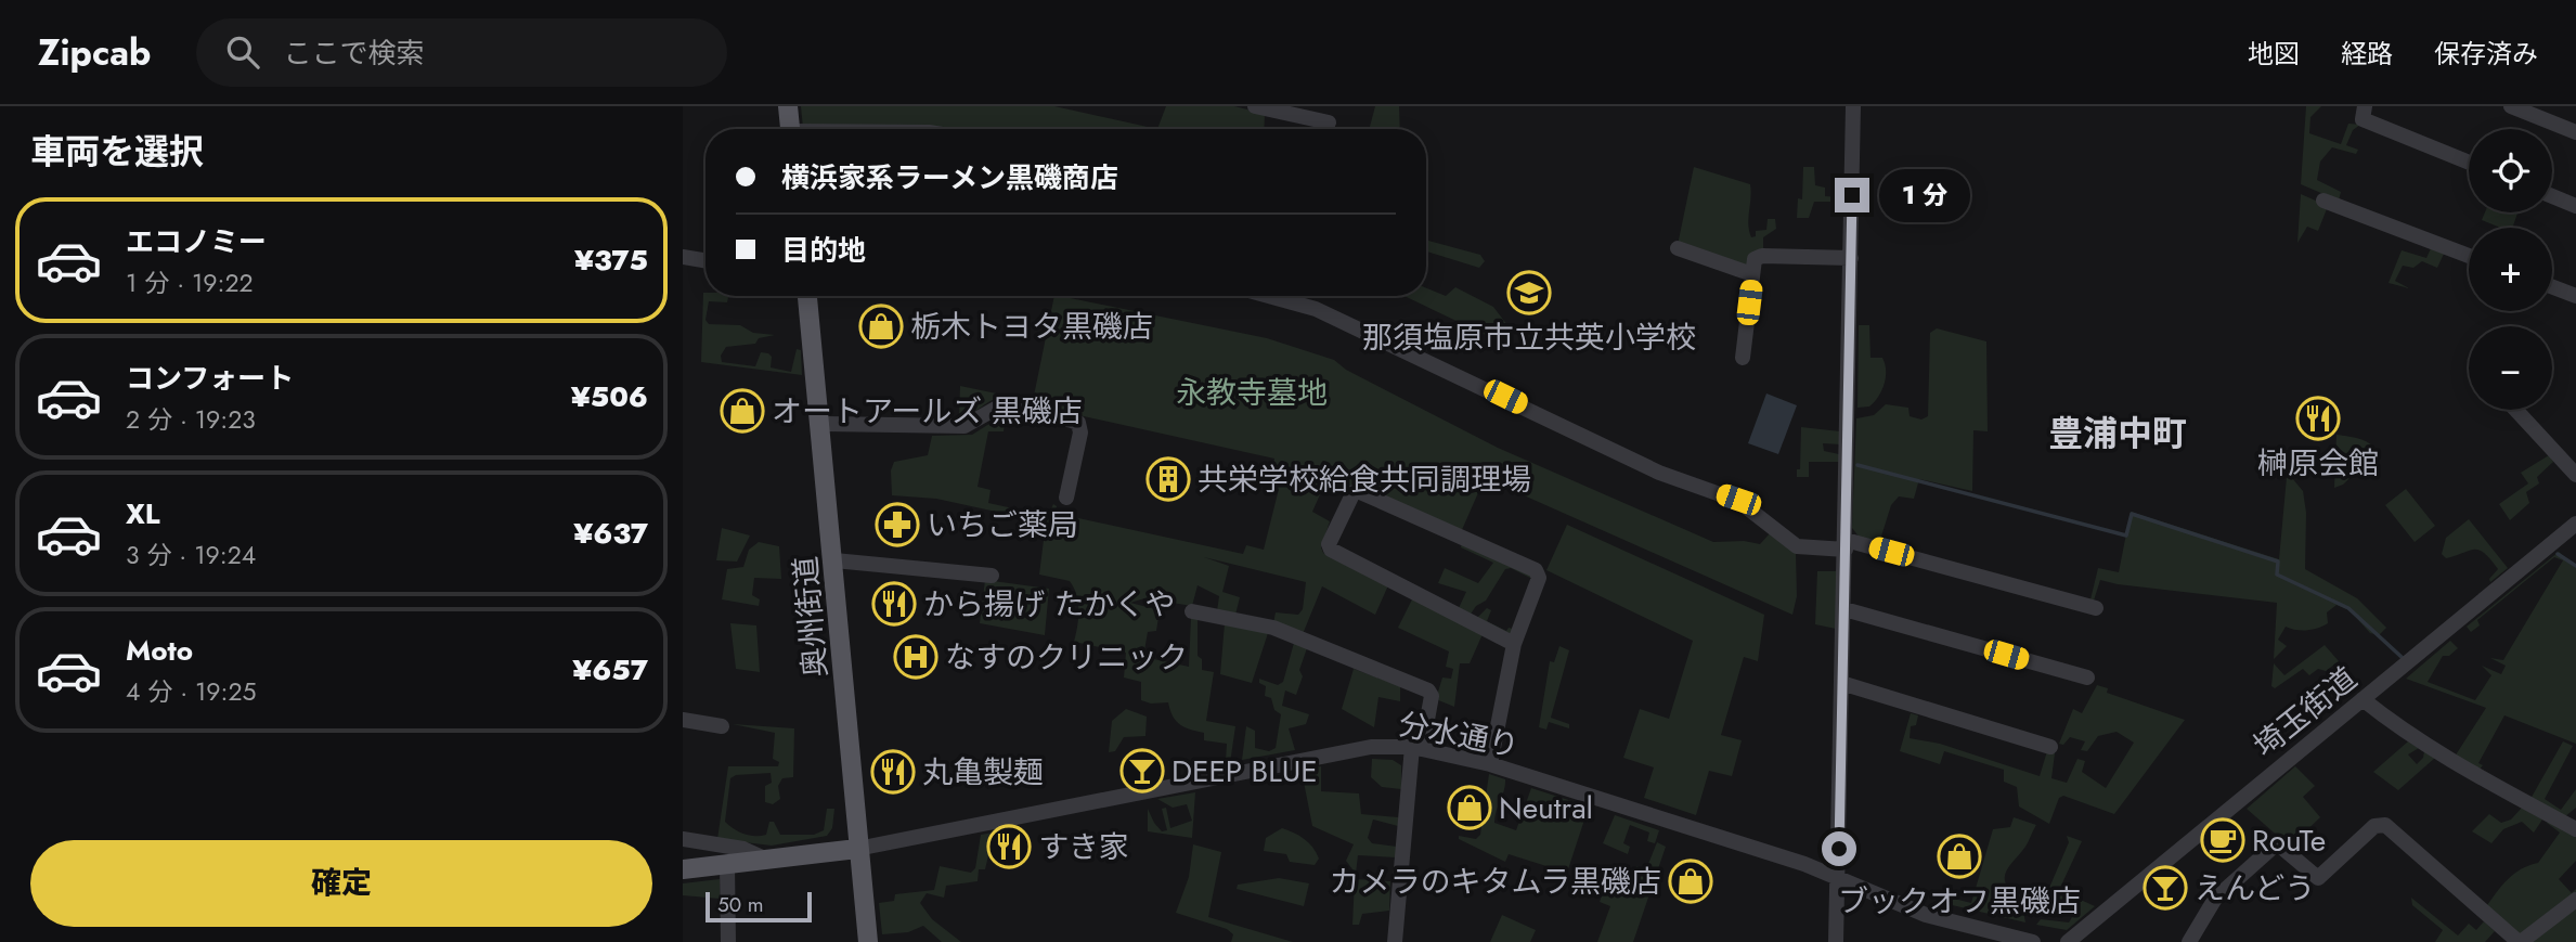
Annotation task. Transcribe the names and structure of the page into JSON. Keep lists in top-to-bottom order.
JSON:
{
  "streets": {
    "main road": ["奥州街道"],
    "street": ["埼玉街道", "分水通り"]
  },
  "crossings": [
    ["奥州街道", "分水通り"]
  ],
  "districts": ["豊浦中町"],
  "parks": ["永教寺墓地"],
  "places": {
    "school or university": ["那須塩原市立共英小学校"],
    "shop": [
      "栃木トヨタ黒磯店",
      "オートアールズ 黒磯店",
      "Neutral",
      "ブックオフ黒磯店",
      "カメラのキタムラ黒磯店"
    ],
    "restaurant": [
      "榊原会館",
      "から揚げ たかくや",
      "丸亀製麺",
      "すき家"
    ],
    "building": ["共栄学校給食共同調理場"],
    "pharmacy": ["いちご薬局"],
    "hospital": ["なすのクリニック"],
    "bar": ["DEEP BLUE", "えんどう"],
    "cafe": ["RouTe"]
  },
  "scale_bar": "50 m",
  "page": {
    "header": "Zipcab",
    "search": "ここで検索",
    "nav": ["地図", "経路", "保存済み"],
    "heading": "車両を選択",
    "map_buttons": ["+", "−"],
    "banner": ["横浜家系ラーメン黒磯商店", "目的地"],
    "bubble": "1 分",
    "list": [
      {
        "name": "エコノミー",
        "note": "1 分 · 19:22",
        "value": "¥375"
      },
      {
        "name": "コンフォート",
        "note": "2 分 · 19:23",
        "value": "¥506"
      },
      {
        "name": "XL",
        "note": "3 分 · 19:24",
        "value": "¥637"
      },
      {
        "name": "Moto",
        "note": "4 分 · 19:25",
        "value": "¥657"
      }
    ],
    "buttons": "確定",
    "scale": "50 m"
  }
}
